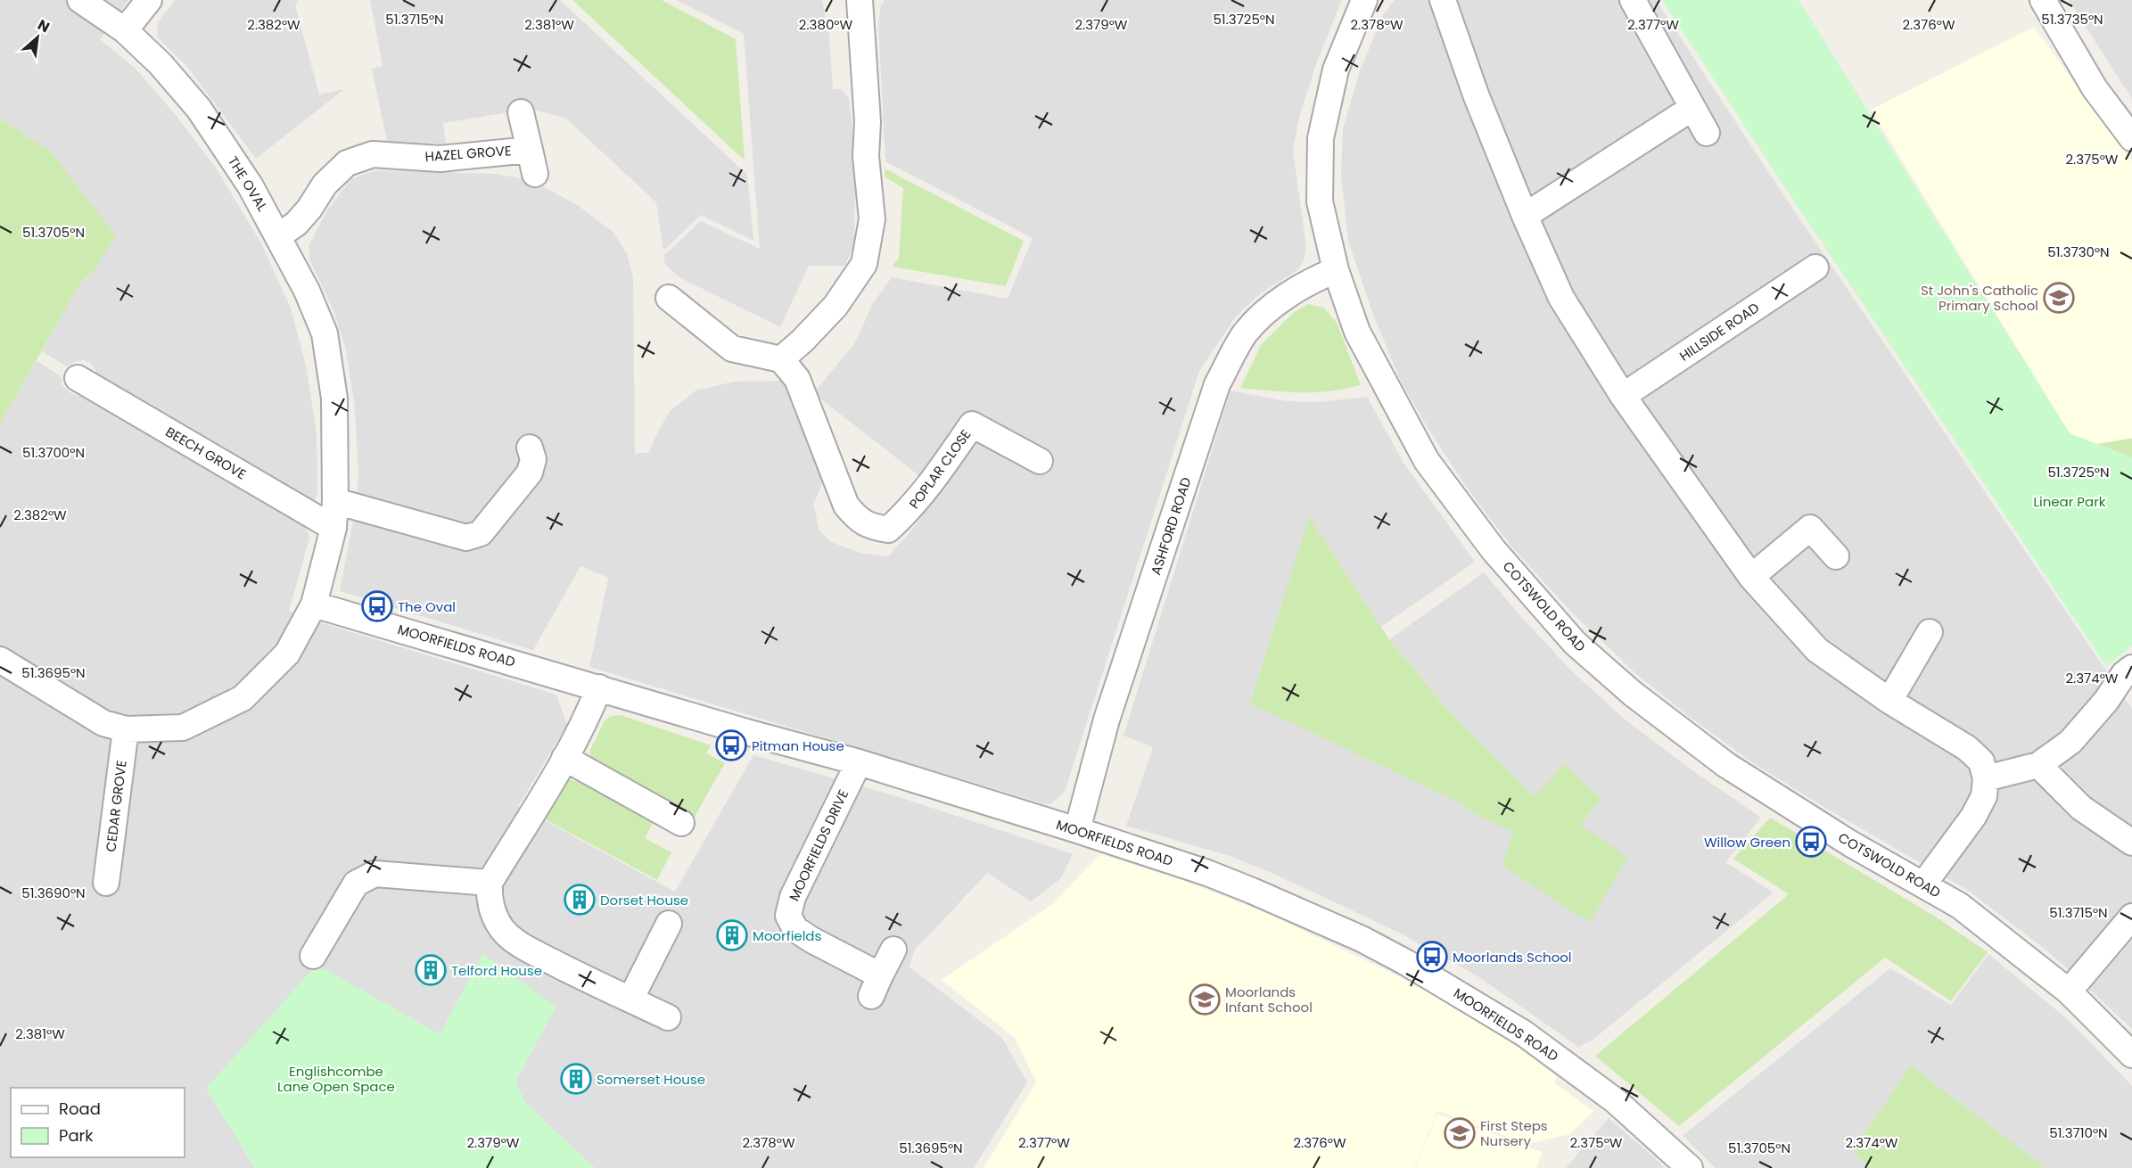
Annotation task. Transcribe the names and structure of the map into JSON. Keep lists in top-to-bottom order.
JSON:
{
  "streets": {
    "street": [
      "HAZEL GROVE",
      "THE OVAL",
      "HILLSIDE ROAD",
      "BEECH GROVE",
      "POPLAR CLOSE",
      "ASHFORD ROAD",
      "COTSWOLD ROAD",
      "MOORFIELDS ROAD",
      "CEDAR GROVE",
      "MOORFIELDS DRIVE"
    ]
  },
  "crossings": [
    ["HAZEL GROVE", "THE OVAL"],
    ["THE OVAL", "BEECH GROVE"],
    ["THE OVAL", "MOORFIELDS ROAD"],
    ["THE OVAL", "CEDAR GROVE"],
    ["ASHFORD ROAD", "COTSWOLD ROAD"],
    ["ASHFORD ROAD", "MOORFIELDS ROAD"],
    ["MOORFIELDS ROAD", "MOORFIELDS DRIVE"]
  ],
  "parks": ["Linear Park", "Englishcombe Lane Open Space"],
  "places": {
    "school or university": ["St John's Catholic Primary School", "Moorlands Infant School", "First Steps Nursery"],
    "bus stop": [
      "The Oval",
      "Pitman House",
      "Willow Green",
      "Moorlands School"
    ],
    "building": [
      "Dorset House",
      "Moorfields",
      "Telford House",
      "Somerset House"
    ]
  },
  "legend": ["Road", "Park"],
  "north": "top right",
  "coordinates": [
    "51.3735°N",
    "51.3715°N",
    "51.3725°N",
    "2.382°W",
    "2.381°W",
    "2.380°W",
    "2.379°W",
    "2.378°W",
    "2.377°W",
    "2.376°W",
    "2.375°W",
    "51.3705°N",
    "51.3730°N",
    "51.3700°N",
    "51.3695°N",
    "2.374°W",
    "51.3690°N",
    "51.3710°N"
  ]
}
